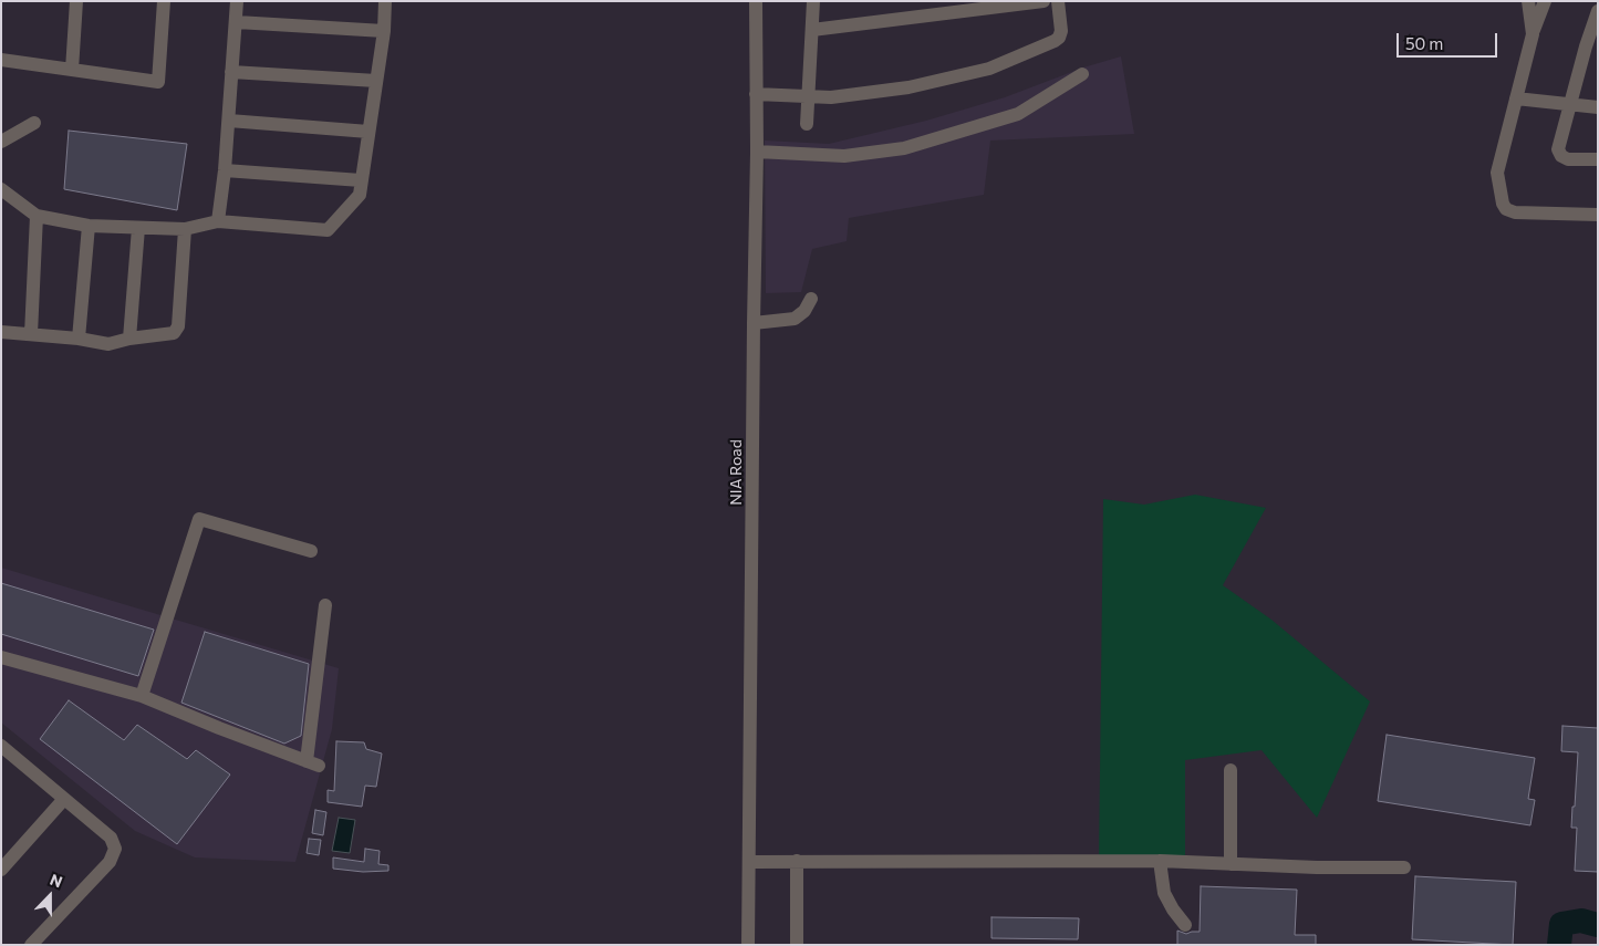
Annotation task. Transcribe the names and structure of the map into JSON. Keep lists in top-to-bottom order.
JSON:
{
  "streets": {
    "street": ["NIA Road"]
  },
  "scale_bar": "50 m",
  "north": "top"
}
